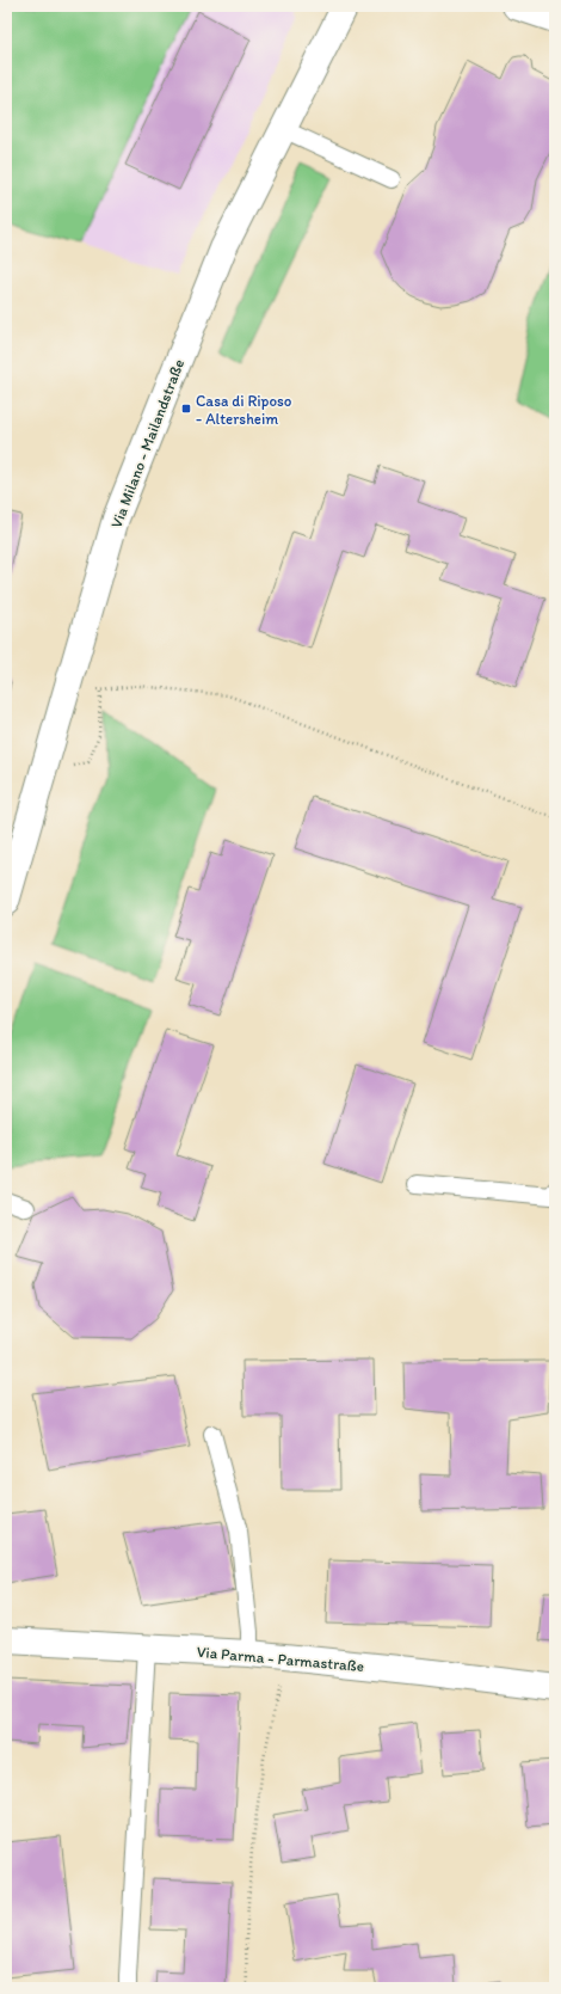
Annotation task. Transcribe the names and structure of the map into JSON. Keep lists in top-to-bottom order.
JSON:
{
  "streets": {
    "street": ["Via Milano - Mailandstraße", "Via Parma - Parmastraße"]
  },
  "places": {
    "transit": ["Casa di Riposo - Altersheim"]
  }
}
